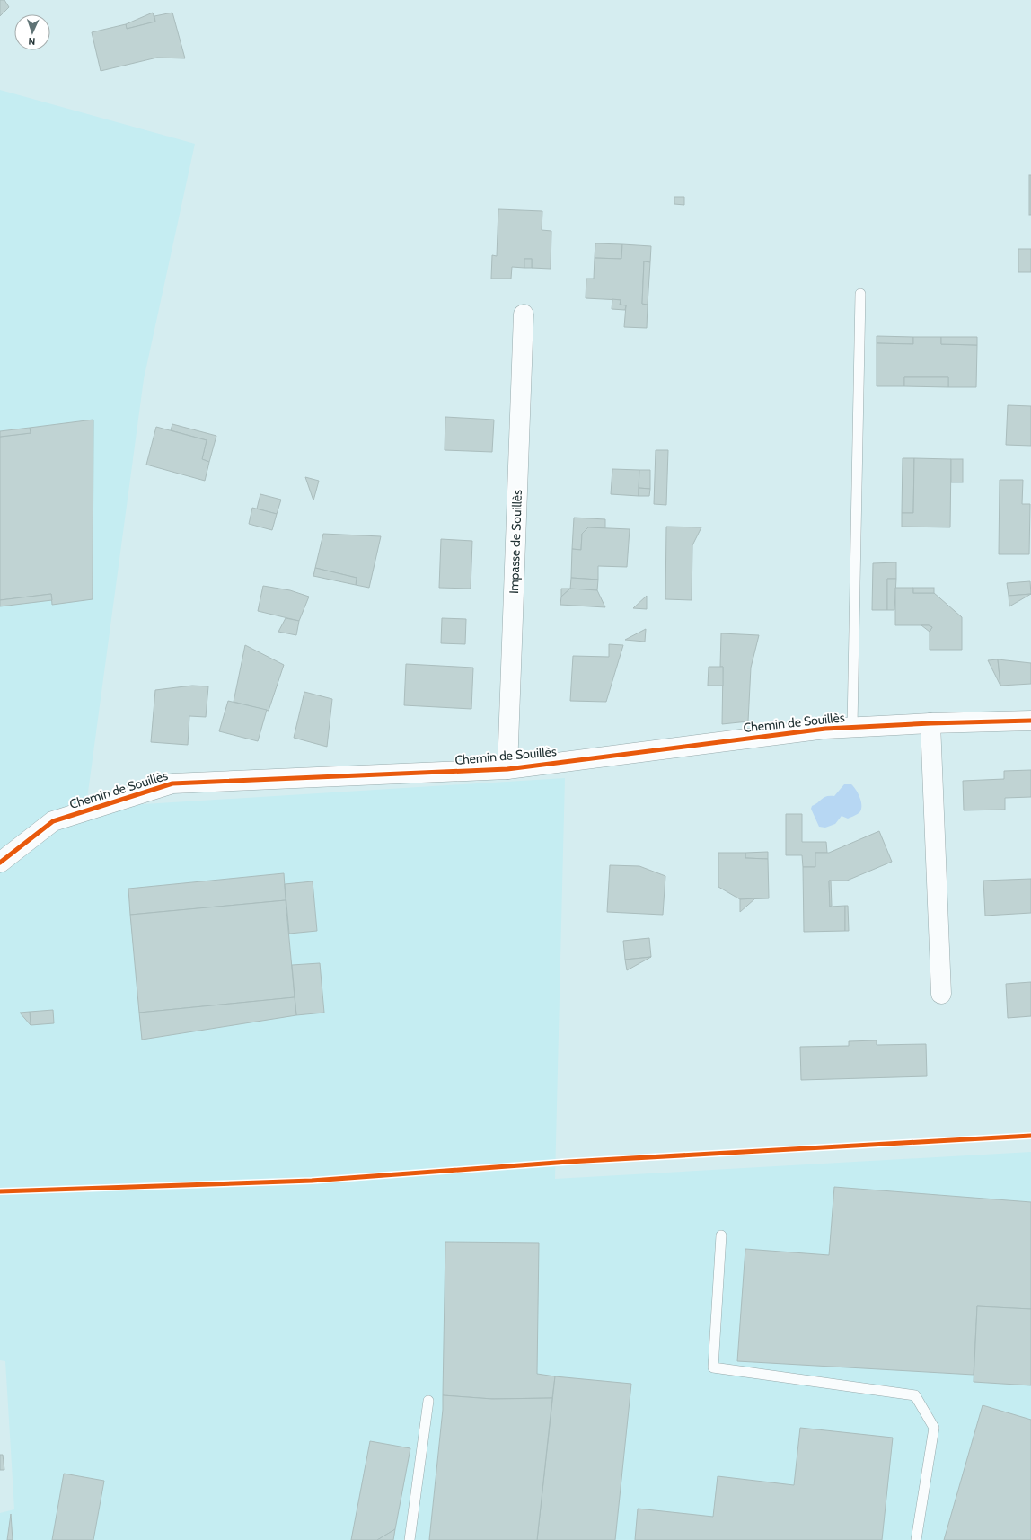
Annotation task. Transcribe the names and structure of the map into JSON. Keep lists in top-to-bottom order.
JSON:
{
  "streets": {
    "street": ["Impasse de Souillès", "Chemin de Souillès"]
  },
  "crossings": [
    ["Impasse de Souillès", "Chemin de Souillès"]
  ],
  "north": "bottom"
}
